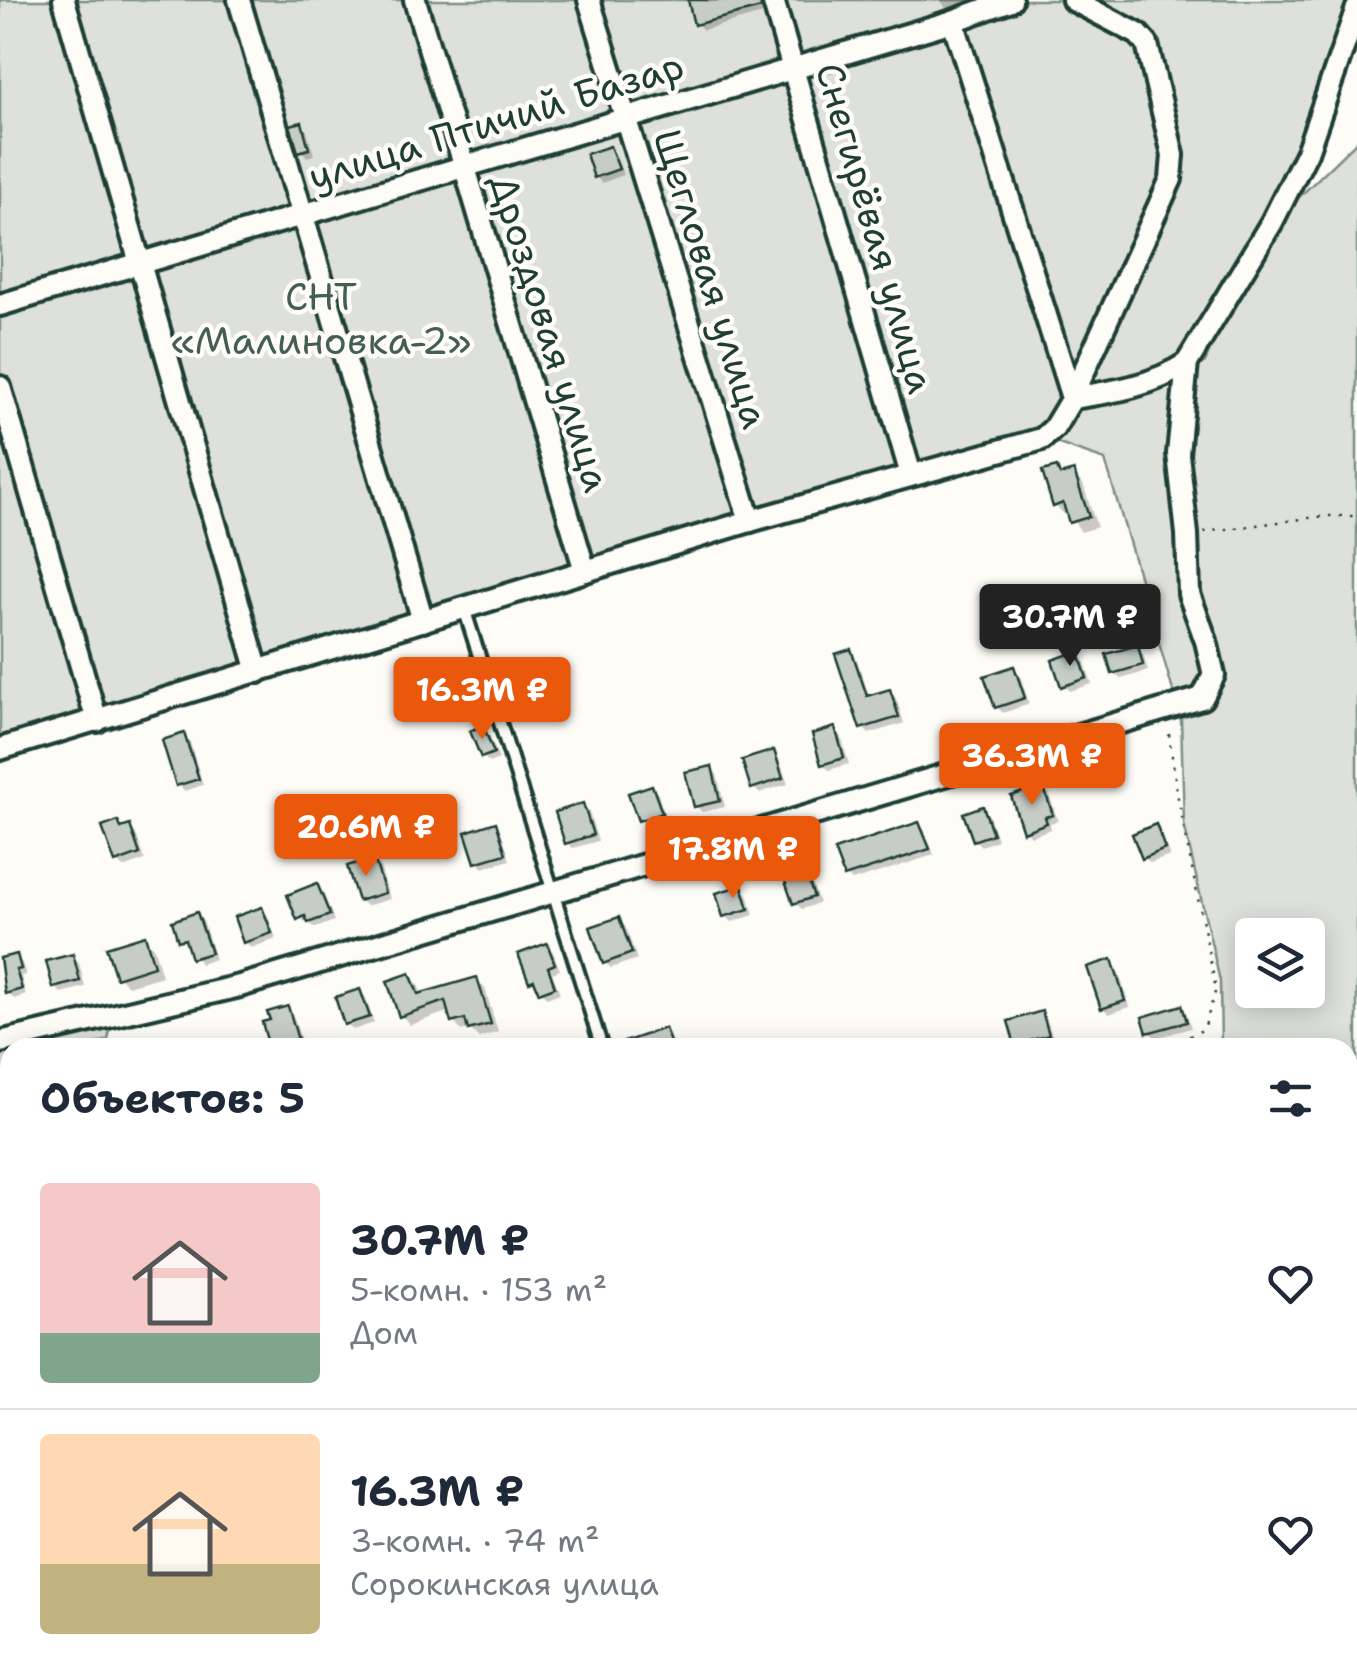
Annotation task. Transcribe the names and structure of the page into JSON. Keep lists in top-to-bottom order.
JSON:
{
  "streets": {
    "street": [
      "улица Птичий Базар",
      "Снегирёвая улица",
      "Щегловая улица",
      "Дроздовая улица"
    ]
  },
  "crossings": [
    ["улица Птичий Базар", "Снегирёвая улица"],
    ["улица Птичий Базар", "Щегловая улица"],
    ["улица Птичий Базар", "Дроздовая улица"]
  ],
  "parks": ["СНТ «Малиновка-2»"],
  "page": {
    "price": [
      "30.7M ₽",
      "16.3M ₽",
      "36.3M ₽",
      "20.6M ₽",
      "17.8M ₽"
    ],
    "heading": "Объектов: 5",
    "list": [
      {
        "name": "30.7M ₽",
        "note": "5-комн. · 153 m² · Дом"
      },
      {
        "name": "16.3M ₽",
        "note": "3-комн. · 74 m² · Сорокинская улица"
      }
    ]
  }
}
